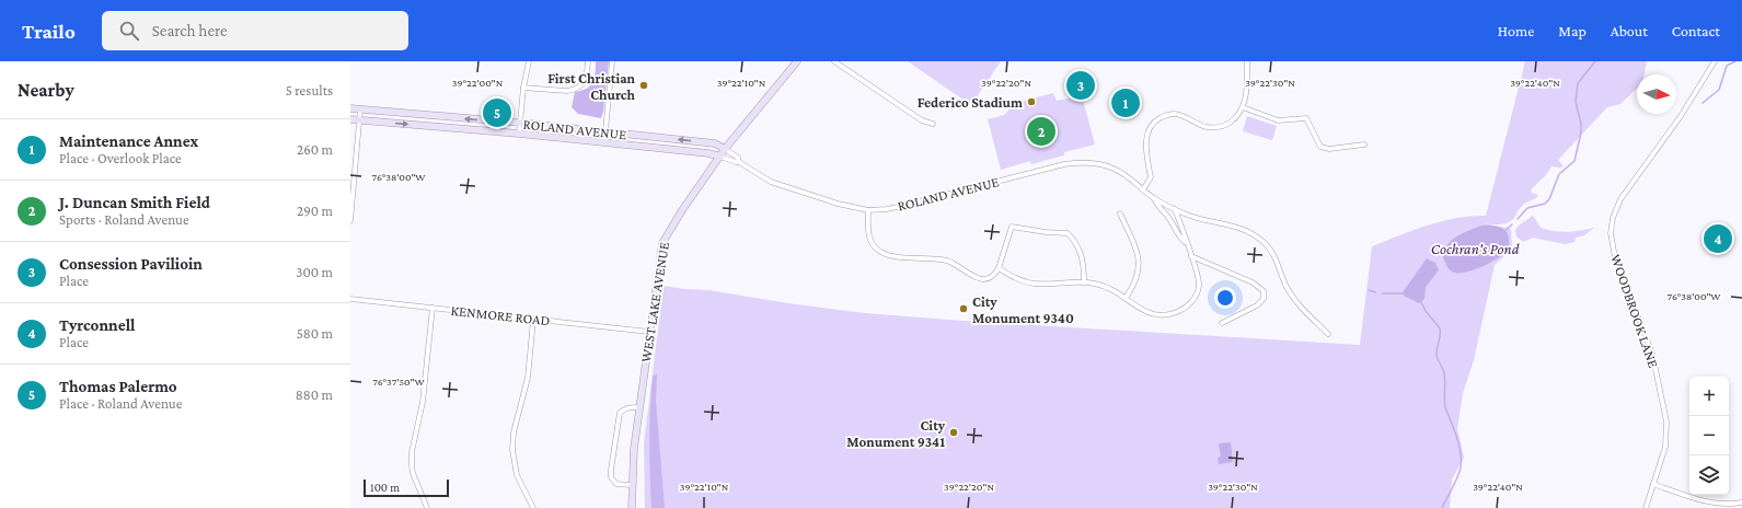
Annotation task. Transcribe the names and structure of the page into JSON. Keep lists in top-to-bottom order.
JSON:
{
  "streets": {
    "street": [
      "ROLAND AVENUE",
      "WEST LAKE AVENUE",
      "WOODBROOK LANE",
      "KENMORE ROAD"
    ]
  },
  "crossings": [
    ["ROLAND AVENUE", "WEST LAKE AVENUE"],
    ["WEST LAKE AVENUE", "KENMORE ROAD"]
  ],
  "water": ["Cochran's Pond"],
  "places": [
    "First Christian Church",
    "Federico Stadium",
    "City Monument 9340",
    "City Monument 9341"
  ],
  "scale_bar": "100 m",
  "north": "right",
  "page": {
    "header": "Trailo",
    "search": "Search here",
    "nav": [
      "Home",
      "Map",
      "About",
      "Contact"
    ],
    "heading": ["Nearby", "5 results"],
    "pins": [
      "3",
      "1",
      "5",
      "2",
      "4"
    ],
    "list": [
      {
        "mark": "1",
        "name": "Maintenance Annex",
        "note": "Place · Overlook Place",
        "value": "260 m"
      },
      {
        "mark": "2",
        "name": "J. Duncan Smith Field",
        "note": "Sports · Roland Avenue",
        "value": "290 m"
      },
      {
        "mark": "3",
        "name": "Consession Pavilioin",
        "note": "Place",
        "value": "300 m"
      },
      {
        "mark": "4",
        "name": "Tyrconnell",
        "note": "Place",
        "value": "580 m"
      },
      {
        "mark": "5",
        "name": "Thomas Palermo",
        "note": "Place · Roland Avenue",
        "value": "880 m"
      }
    ],
    "map_buttons": ["+", "−"],
    "scale": "100 m"
  },
  "coordinates": [
    "39°22'00\"N",
    "39°22'10\"N",
    "39°22'20\"N",
    "39°22'30\"N",
    "39°22'40\"N",
    "76°38'00\"W",
    "76°37'50\"W"
  ]
}
